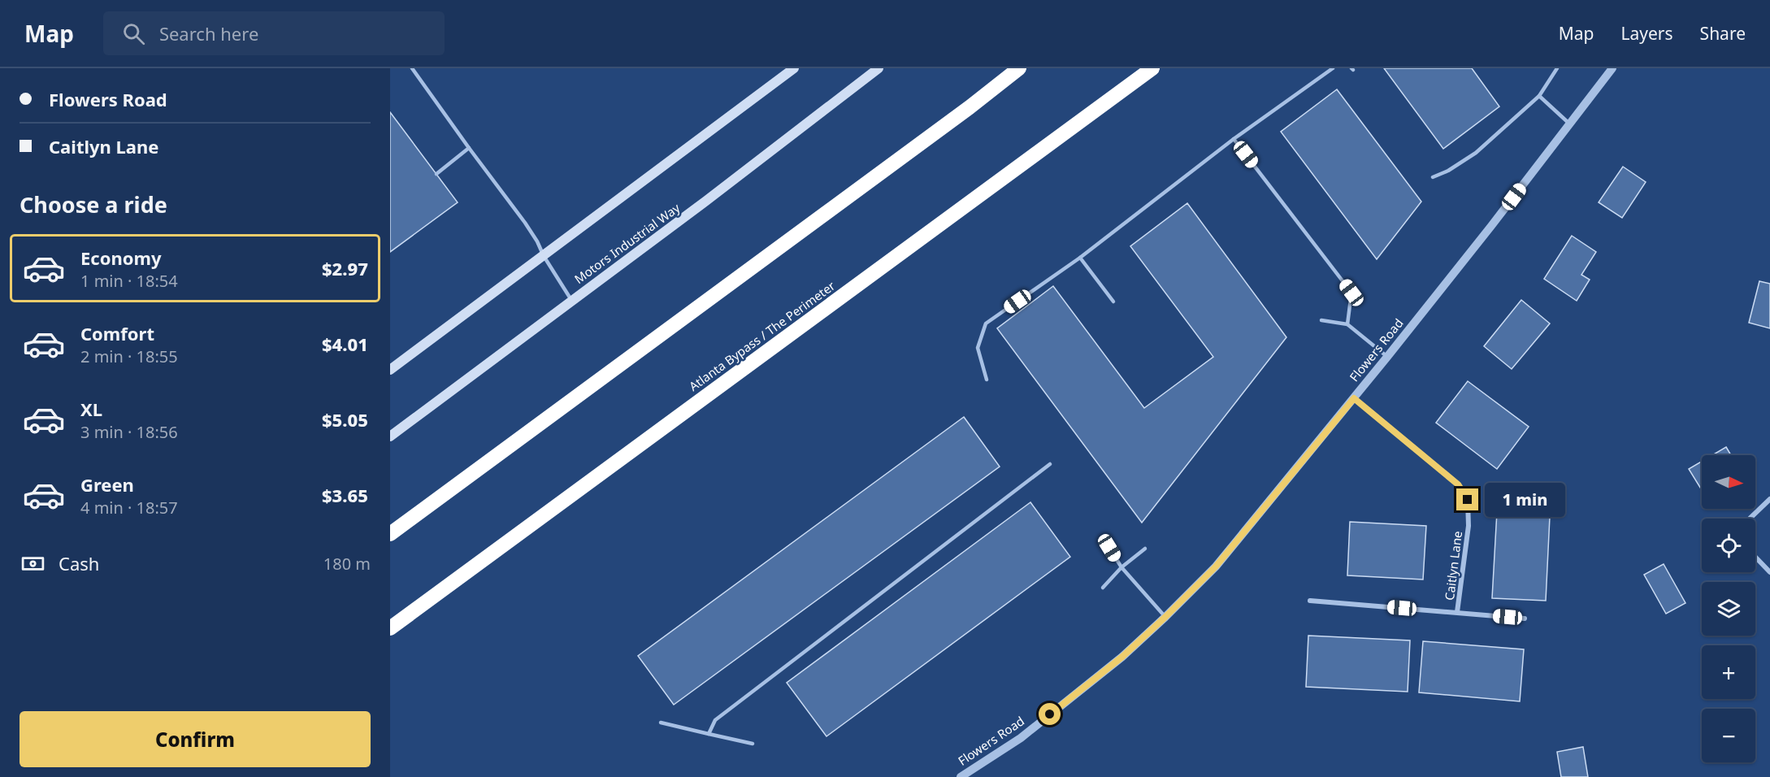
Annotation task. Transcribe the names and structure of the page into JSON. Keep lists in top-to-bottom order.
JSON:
{
  "streets": {
    "highway": ["Atlanta Bypass / The Perimeter"],
    "main road": ["Motors Industrial Way"],
    "street": ["Flowers Road", "Caitlyn Lane"]
  },
  "crossings": [
    ["Flowers Road", "Caitlyn Lane"]
  ],
  "north": "right",
  "page": {
    "header": "Map",
    "search": "Search here",
    "nav": ["Map", "Layers", "Share"],
    "banner": ["Flowers Road", "Caitlyn Lane"],
    "heading": "Choose a ride",
    "list": [
      {
        "name": "Economy",
        "note": "1 min · 18:54",
        "value": "$2.97"
      },
      {
        "name": "Comfort",
        "note": "2 min · 18:55",
        "value": "$4.01"
      },
      {
        "name": "XL",
        "note": "3 min · 18:56",
        "value": "$5.05"
      },
      {
        "name": "Green",
        "note": "4 min · 18:57",
        "value": "$3.65"
      }
    ],
    "map_buttons": ["+", "−"],
    "bubble": "1 min",
    "pay": ["Cash", "180 m"],
    "buttons": "Confirm"
  }
}
